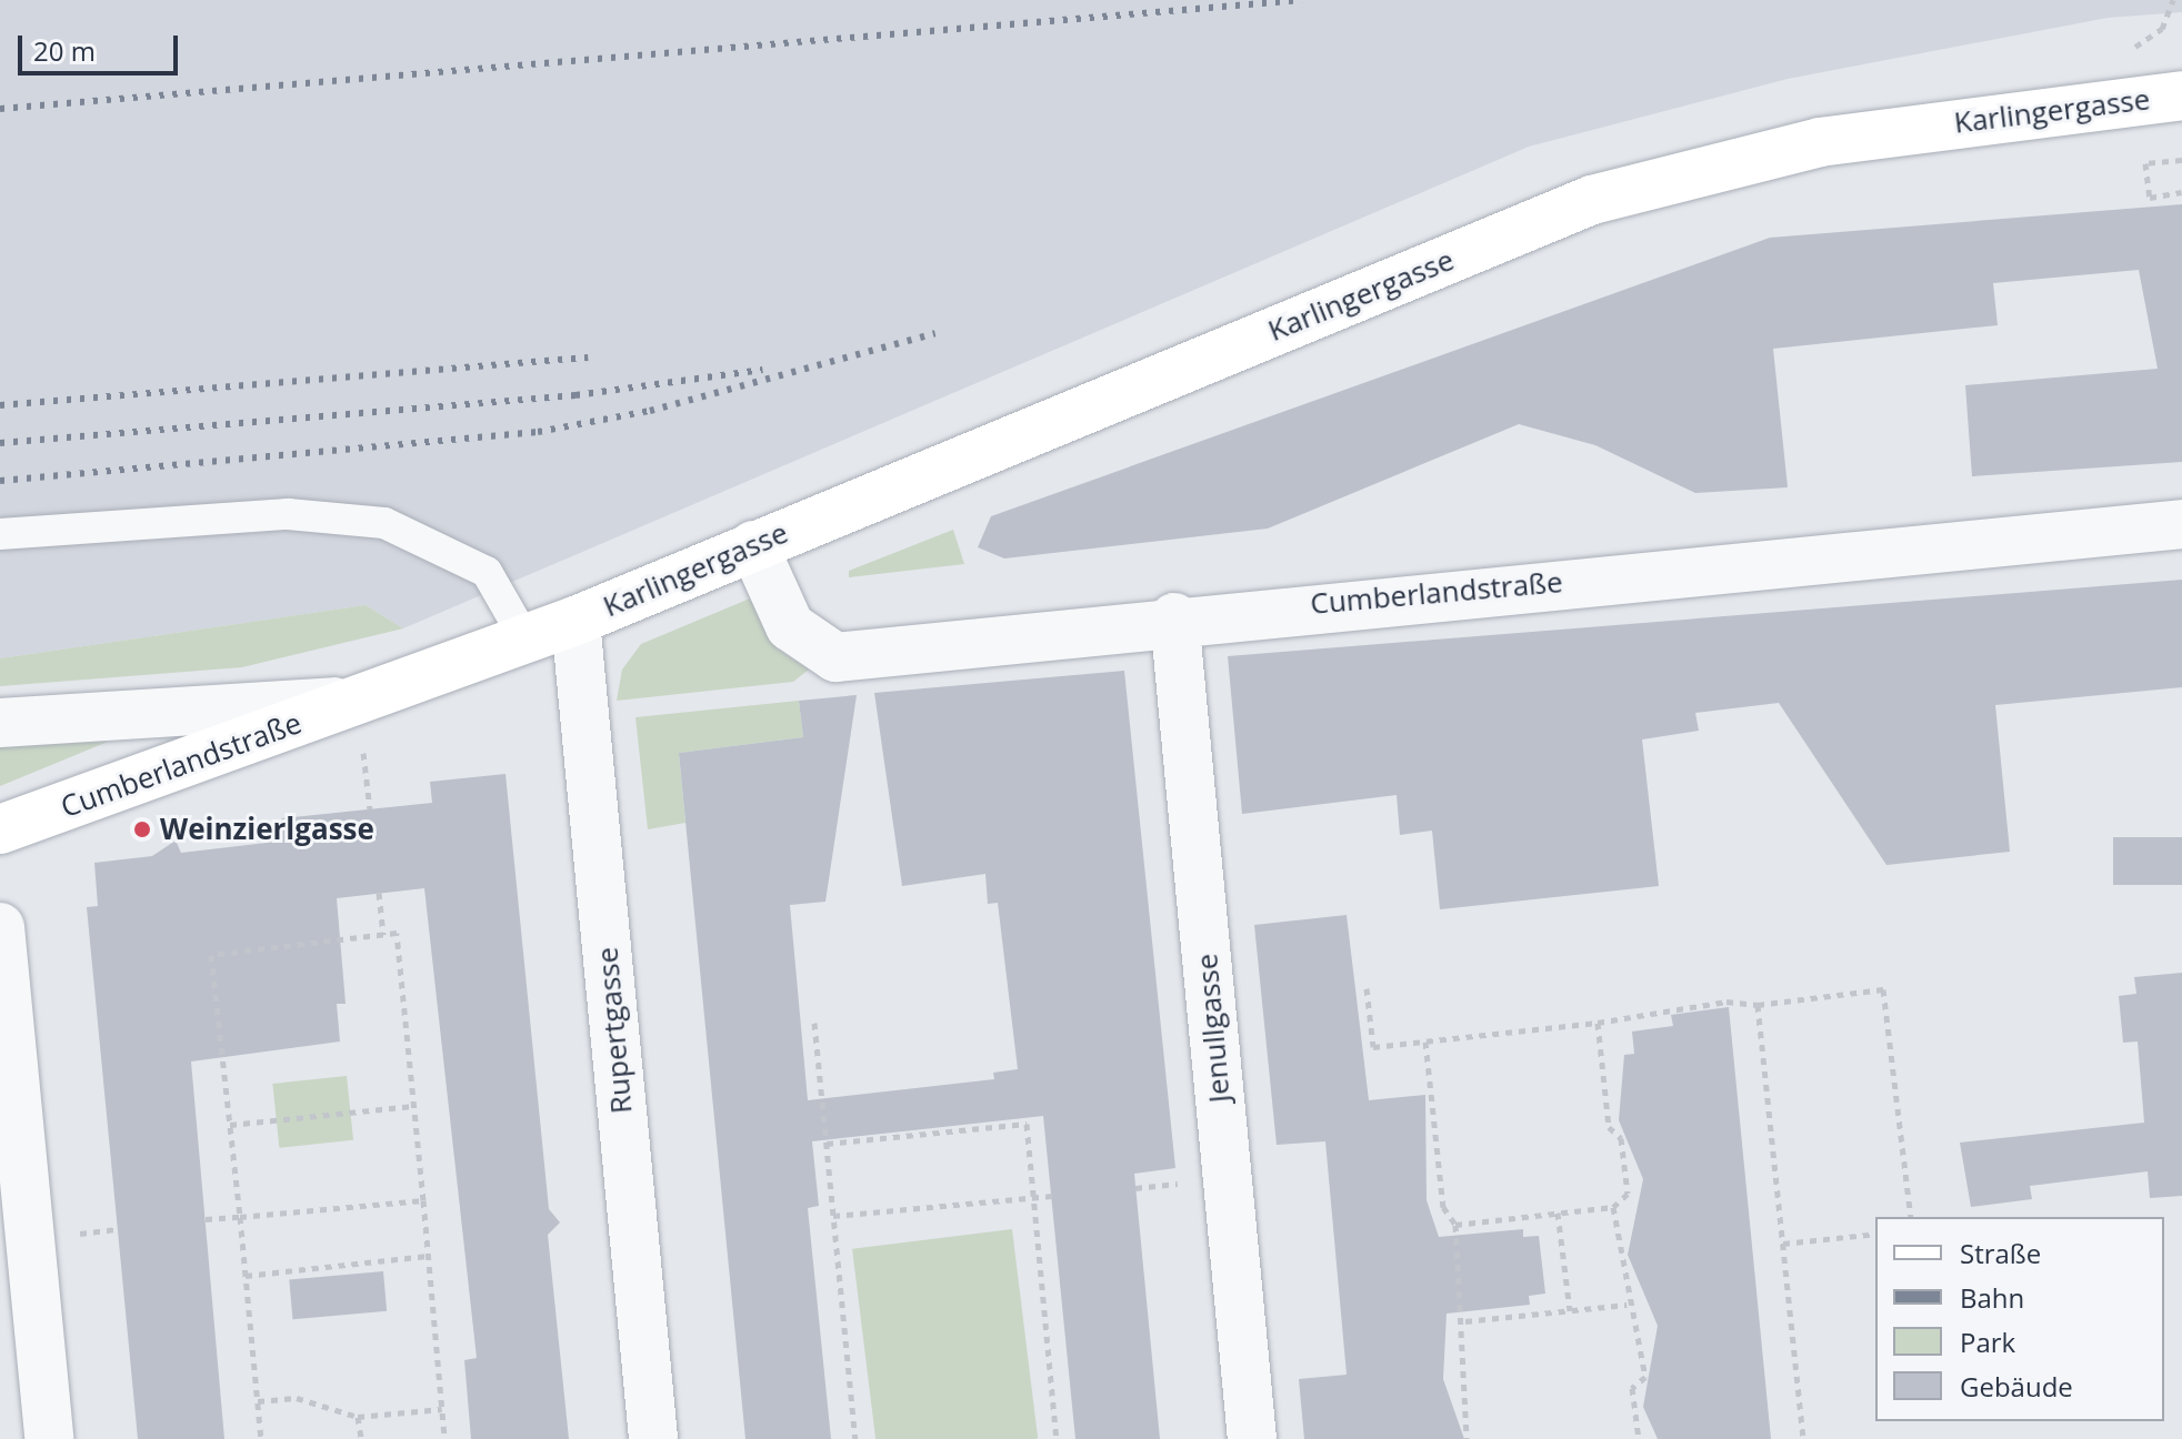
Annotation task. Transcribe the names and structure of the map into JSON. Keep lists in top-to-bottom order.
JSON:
{
  "streets": {
    "street": [
      "Karlingergasse",
      "Cumberlandstraße",
      "Jenullgasse",
      "Rupertgasse"
    ]
  },
  "crossings": [
    ["Karlingergasse", "Cumberlandstraße"],
    ["Karlingergasse", "Rupertgasse"],
    ["Cumberlandstraße", "Jenullgasse"],
    ["Cumberlandstraße", "Rupertgasse"]
  ],
  "places": ["Weinzierlgasse"],
  "legend": [
    "Straße",
    "Bahn",
    "Park",
    "Gebäude"
  ],
  "scale_bar": "20 m"
}
